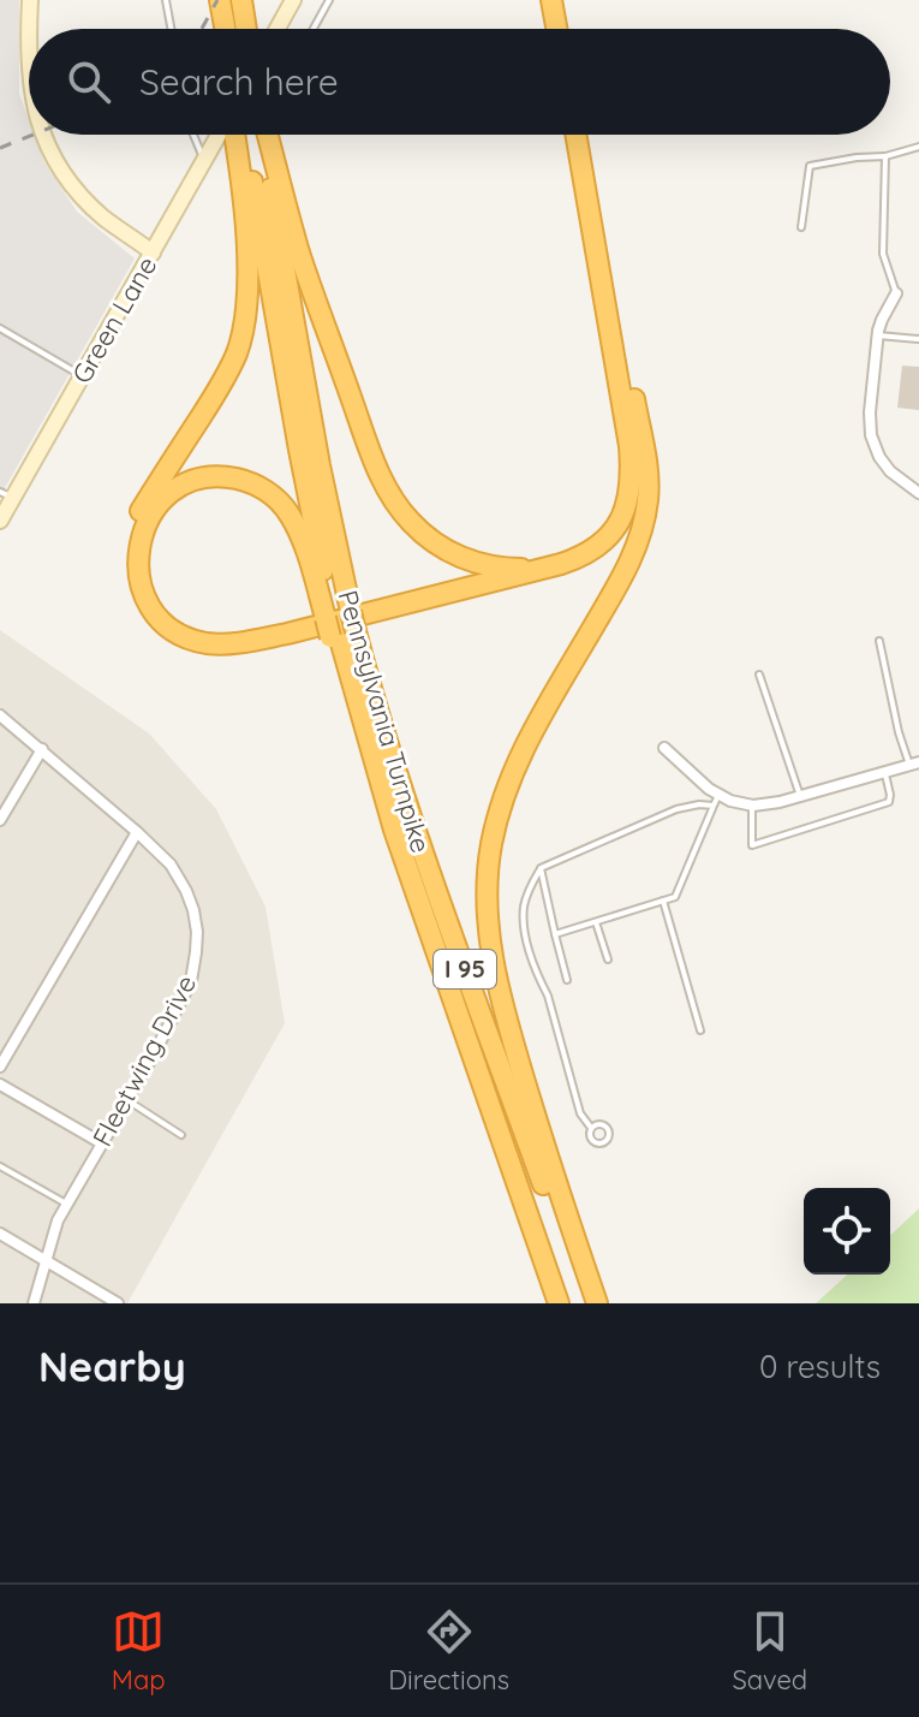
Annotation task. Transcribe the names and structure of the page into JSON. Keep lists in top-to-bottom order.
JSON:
{
  "streets": {
    "highway": ["Pennsylvania Turnpike", "I 95"],
    "street": ["Green Lane", "Fleetwing Drive"]
  },
  "page": {
    "search": "Search here",
    "heading": ["Nearby", "0 results"],
    "nav": ["Map", "Directions", "Saved"]
  }
}
